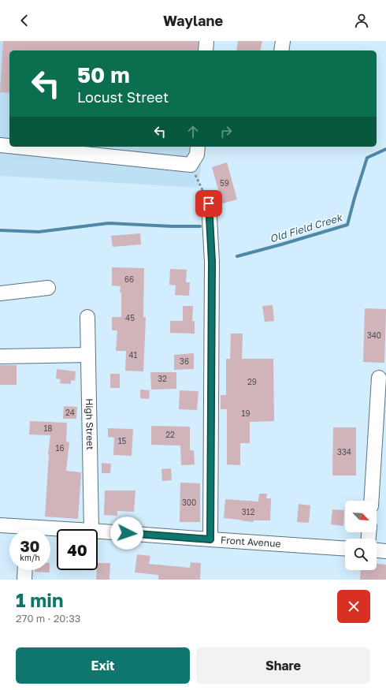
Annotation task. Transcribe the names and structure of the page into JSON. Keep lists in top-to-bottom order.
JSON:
{
  "streets": {
    "street": ["High Street", "Front Avenue"]
  },
  "water": ["Old Field Creek"],
  "house_numbers": [
    "59",
    "66",
    "45",
    "340",
    "41",
    "36",
    "32",
    "29",
    "24",
    "19",
    "18",
    "22",
    "15",
    "16",
    "334",
    "300",
    "312"
  ],
  "north": "bottom right",
  "page": {
    "header": "Waylane",
    "turn": ["50 m", "Locust Street"],
    "speed": "30 km/h",
    "limit": "40",
    "heading": ["1 min", "270 m · 20:33"],
    "buttons": ["Exit", "Share"]
  }
}
